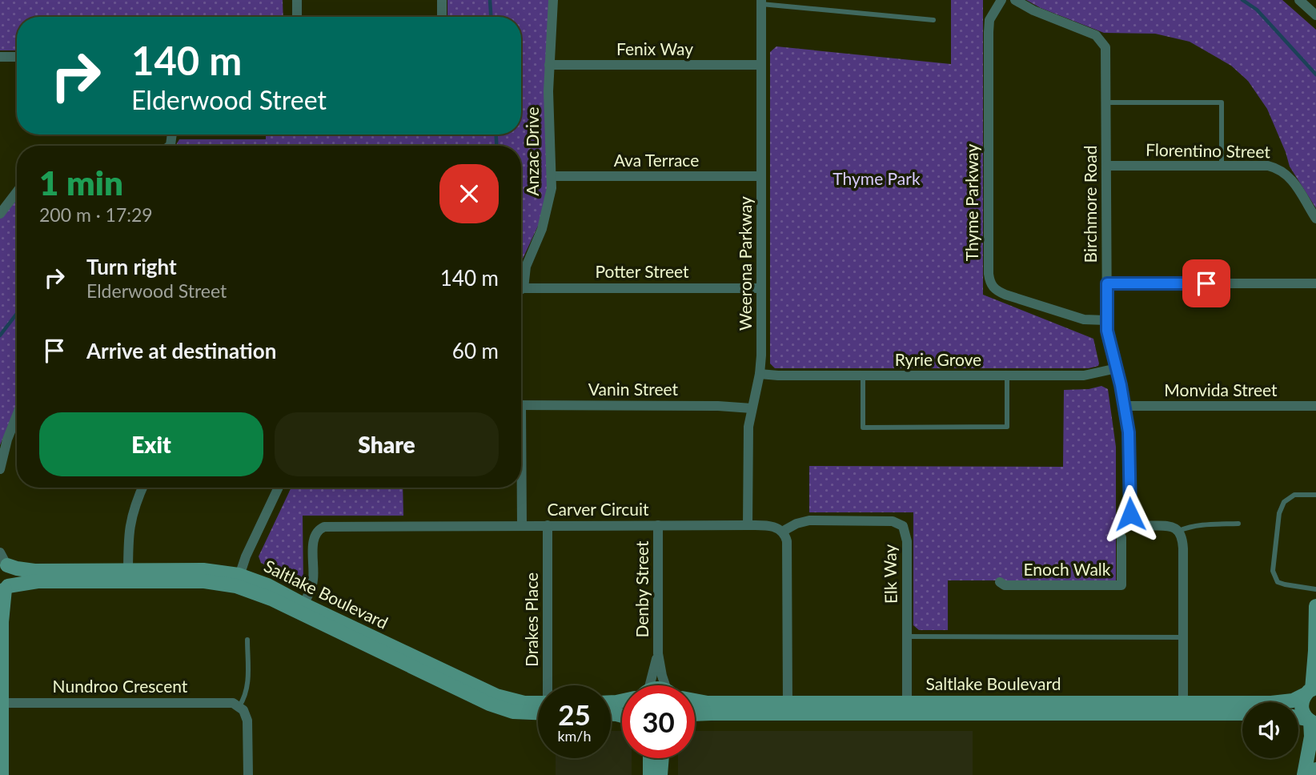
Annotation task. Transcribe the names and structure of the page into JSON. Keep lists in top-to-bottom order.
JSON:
{
  "streets": {
    "street": [
      "Fenix Way",
      "Anzac Drive",
      "Florentino Street",
      "Ava Terrace",
      "Thyme Parkway",
      "Birchmore Road",
      "Weerona Parkway",
      "Potter Street",
      "Ryrie Grove",
      "Vanin Street",
      "Monvida Street",
      "Carver Circuit",
      "Enoch Walk",
      "Elk Way",
      "Denby Street",
      "Saltlake Boulevard",
      "Drakes Place",
      "Nundroo Crescent"
    ]
  },
  "crossings": [
    ["Fenix Way", "Anzac Drive"],
    ["Fenix Way", "Weerona Parkway"],
    ["Anzac Drive", "Ava Terrace"],
    ["Florentino Street", "Birchmore Road"],
    ["Ava Terrace", "Weerona Parkway"],
    ["Thyme Parkway", "Birchmore Road"],
    ["Birchmore Road", "Ryrie Grove"],
    ["Birchmore Road", "Monvida Street"],
    ["Weerona Parkway", "Potter Street"],
    ["Weerona Parkway", "Ryrie Grove"],
    ["Weerona Parkway", "Vanin Street"],
    ["Weerona Parkway", "Carver Circuit"],
    ["Carver Circuit", "Elk Way"],
    ["Carver Circuit", "Denby Street"],
    ["Carver Circuit", "Saltlake Boulevard"],
    ["Carver Circuit", "Drakes Place"],
    ["Elk Way", "Saltlake Boulevard"]
  ],
  "parks": ["Thyme Park"],
  "page": {
    "turn": ["140 m", "Elderwood Street"],
    "heading": ["1 min", "200 m · 17:29"],
    "list": [
      {
        "name": "Turn right",
        "note": "Elderwood Street",
        "value": "140 m"
      },
      {
        "name": "Arrive at destination",
        "value": "60 m"
      }
    ],
    "buttons": ["Exit", "Share"],
    "speed": "25 km/h",
    "limit": "30"
  }
}
